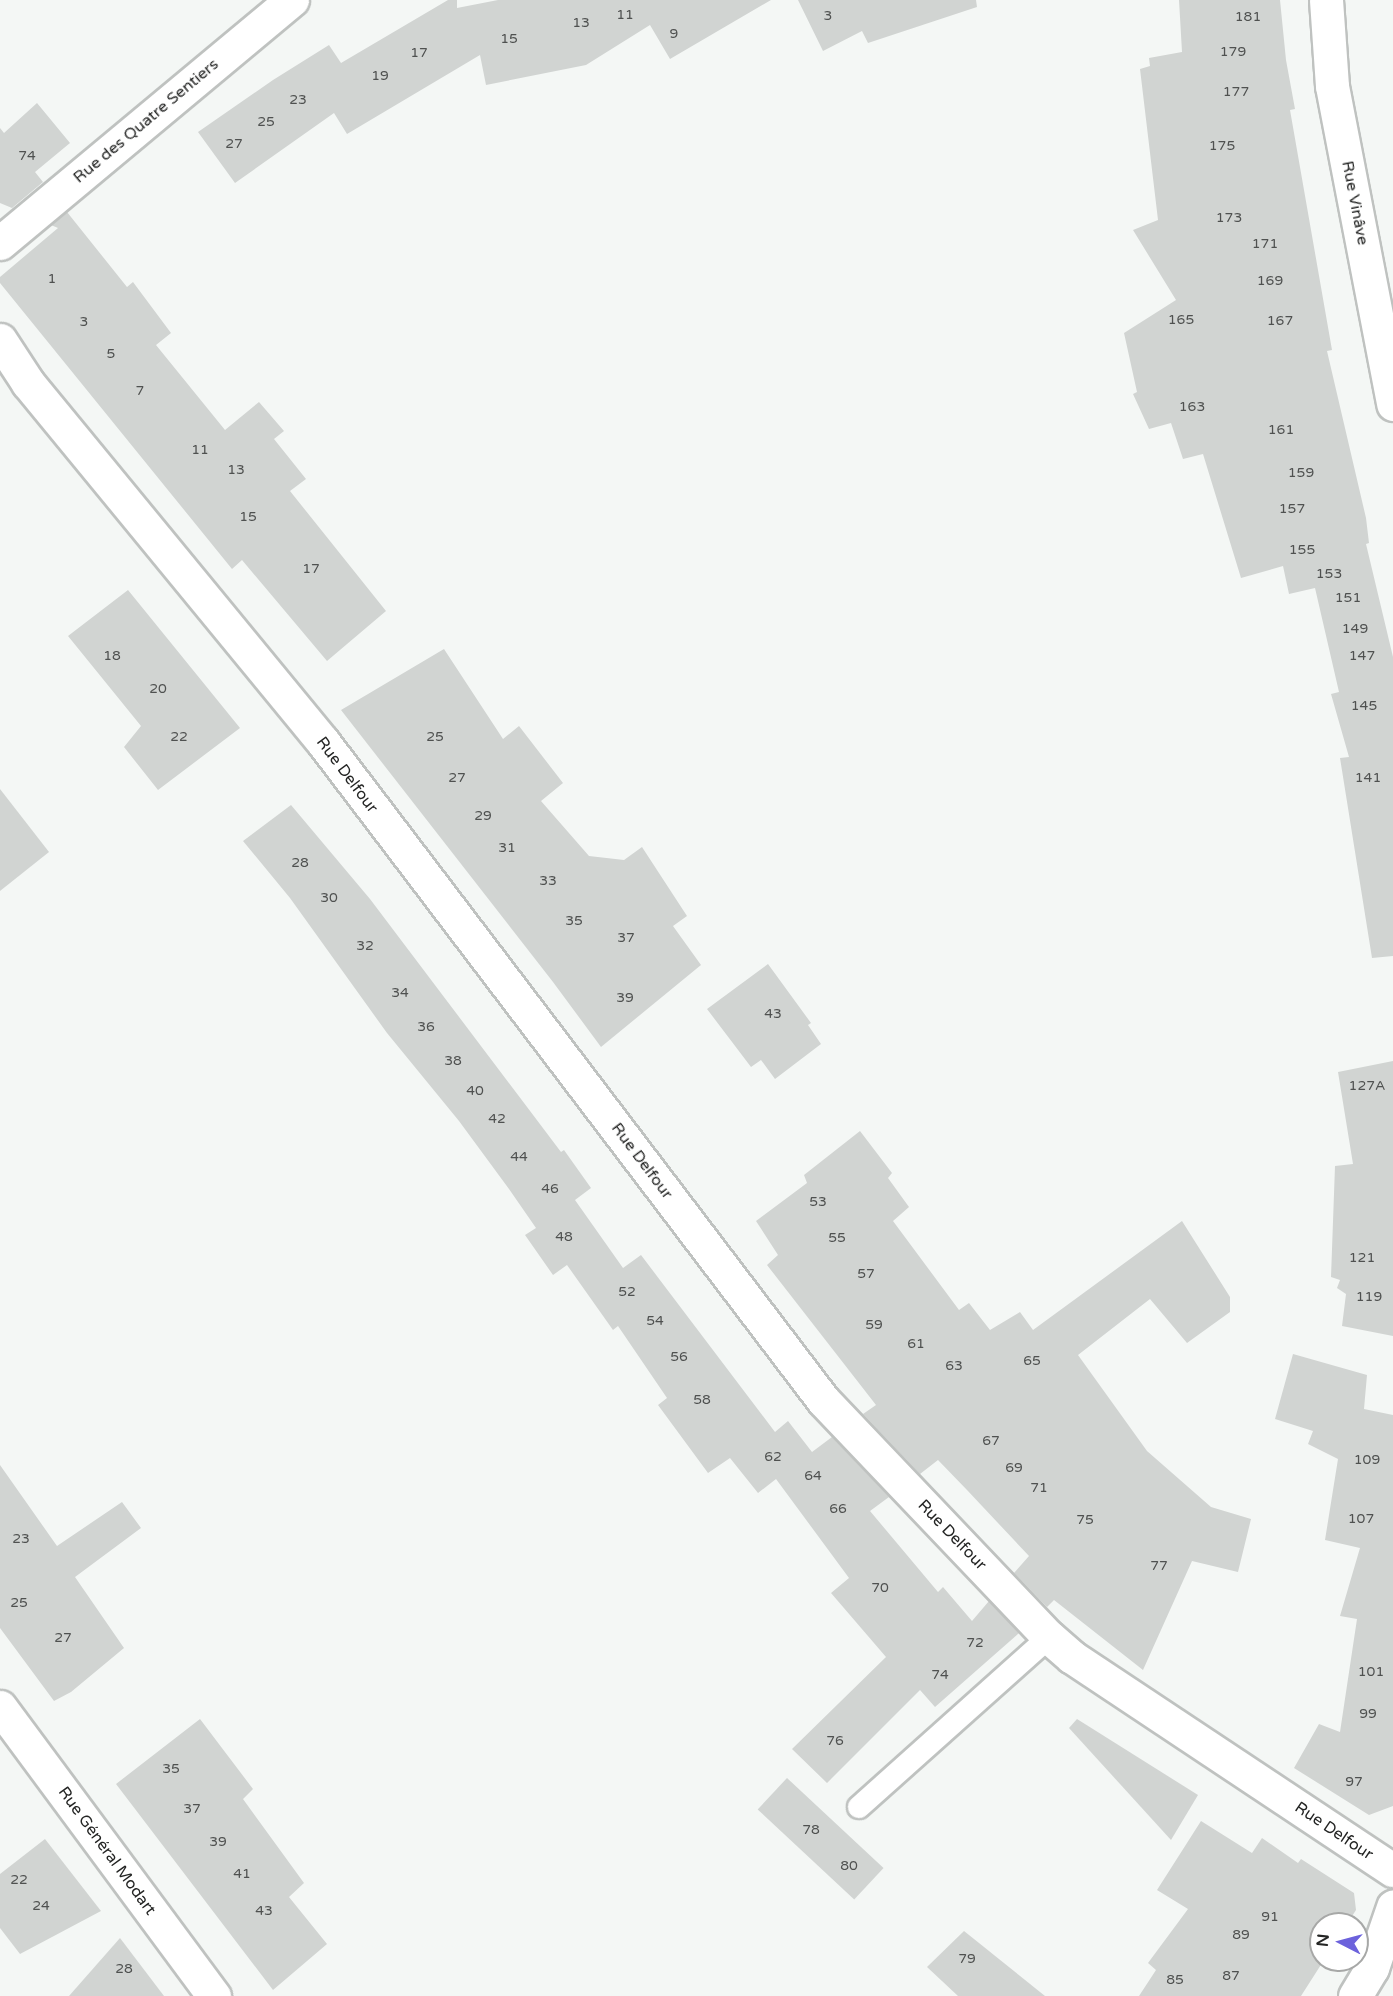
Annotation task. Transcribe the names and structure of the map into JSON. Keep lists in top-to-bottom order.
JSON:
{
  "streets": {
    "street": [
      "Rue des Quatre Sentiers",
      "Rue Vinâve",
      "Rue Delfour",
      "Rue Général Modart"
    ]
  },
  "house_numbers": [
    "11",
    "3",
    "181",
    "13",
    "9",
    "15",
    "179",
    "17",
    "19",
    "177",
    "23",
    "25",
    "27",
    "175",
    "74",
    "173",
    "171",
    "1",
    "169",
    "165",
    "167",
    "3",
    "5",
    "7",
    "163",
    "161",
    "11",
    "13",
    "159",
    "157",
    "15",
    "155",
    "17",
    "153",
    "151",
    "149",
    "18",
    "147",
    "20",
    "145",
    "22",
    "25",
    "27",
    "141",
    "29",
    "31",
    "28",
    "33",
    "30",
    "35",
    "37",
    "32",
    "34",
    "39",
    "43",
    "36",
    "38",
    "127A",
    "40",
    "42",
    "44",
    "46",
    "53",
    "48",
    "55",
    "121",
    "57",
    "52",
    "119",
    "54",
    "59",
    "61",
    "56",
    "65",
    "63",
    "58",
    "67",
    "62",
    "109",
    "69",
    "64",
    "71",
    "66",
    "107",
    "75",
    "23",
    "77",
    "70",
    "25",
    "27",
    "72",
    "101",
    "74",
    "99",
    "76",
    "35",
    "97",
    "37",
    "78",
    "39",
    "80",
    "41",
    "22",
    "24",
    "43",
    "91",
    "89",
    "79",
    "28",
    "87",
    "85"
  ],
  "north": "left"
}
